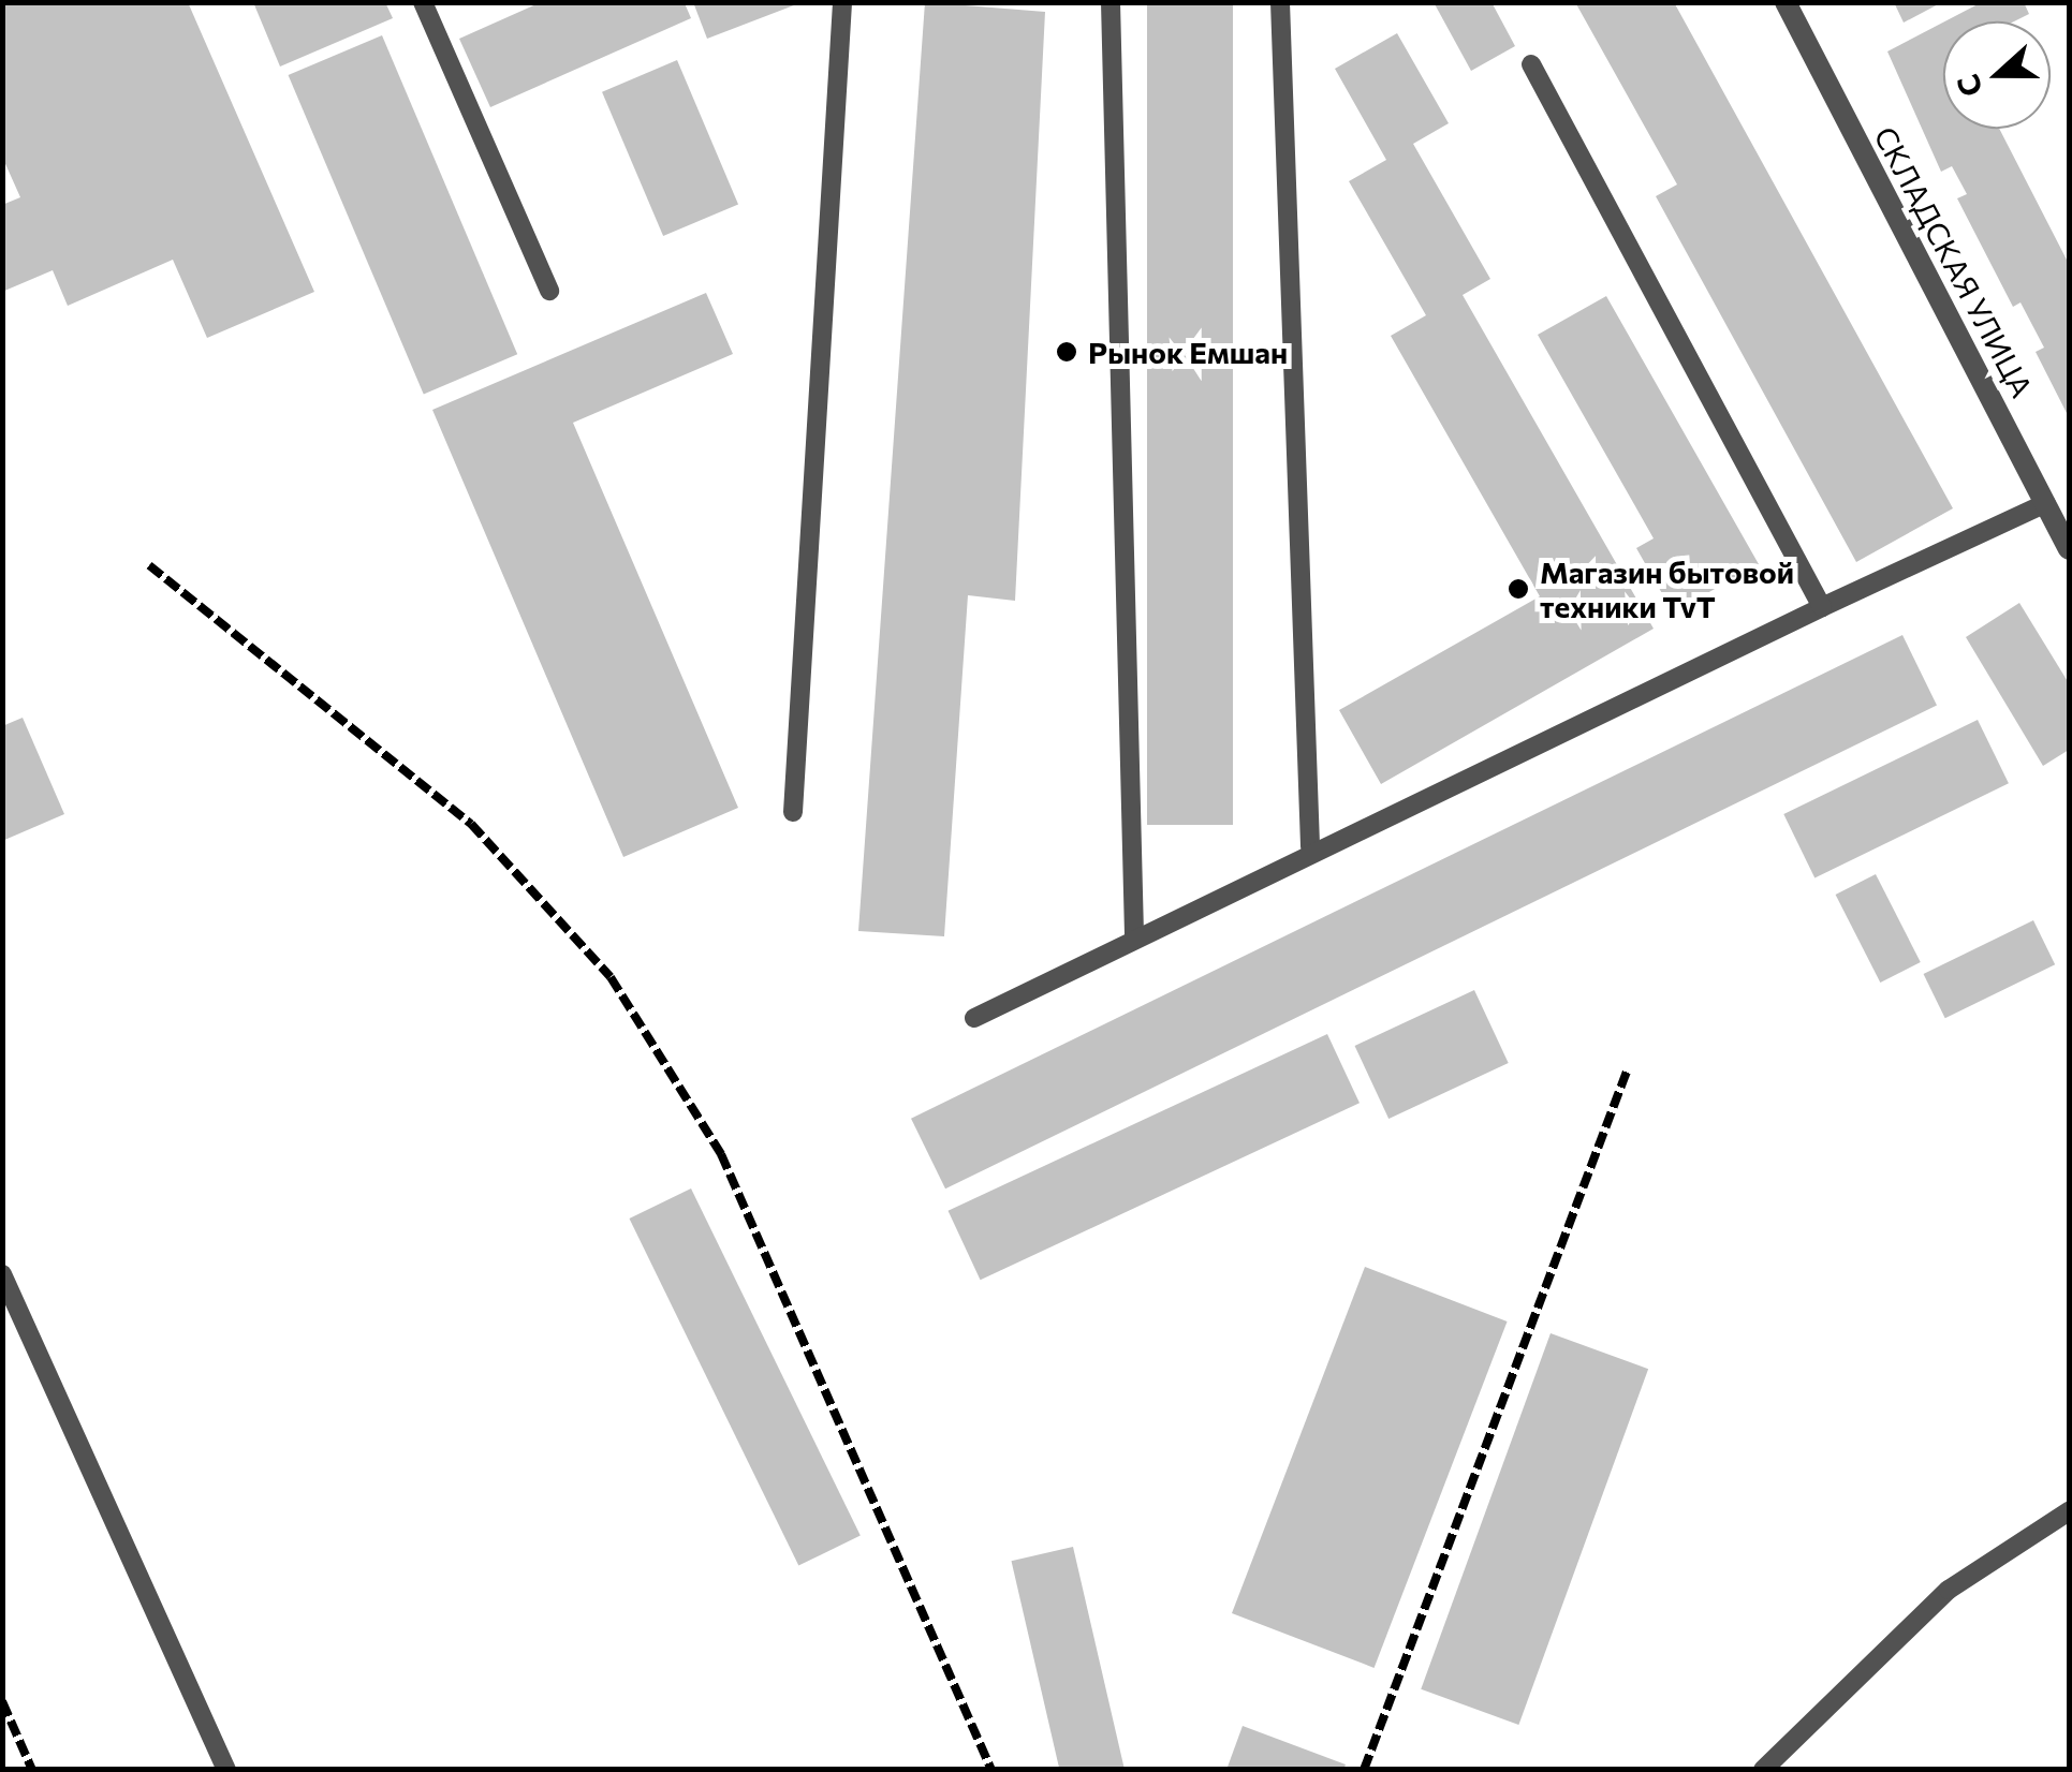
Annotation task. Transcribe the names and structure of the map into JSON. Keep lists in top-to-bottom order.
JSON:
{
  "streets": {
    "street": ["СКЛАДСКАЯ УЛИЦА"]
  },
  "places": ["Рынок Емшан", "Магазин бытовой техники TvT"],
  "north": "left"
}
